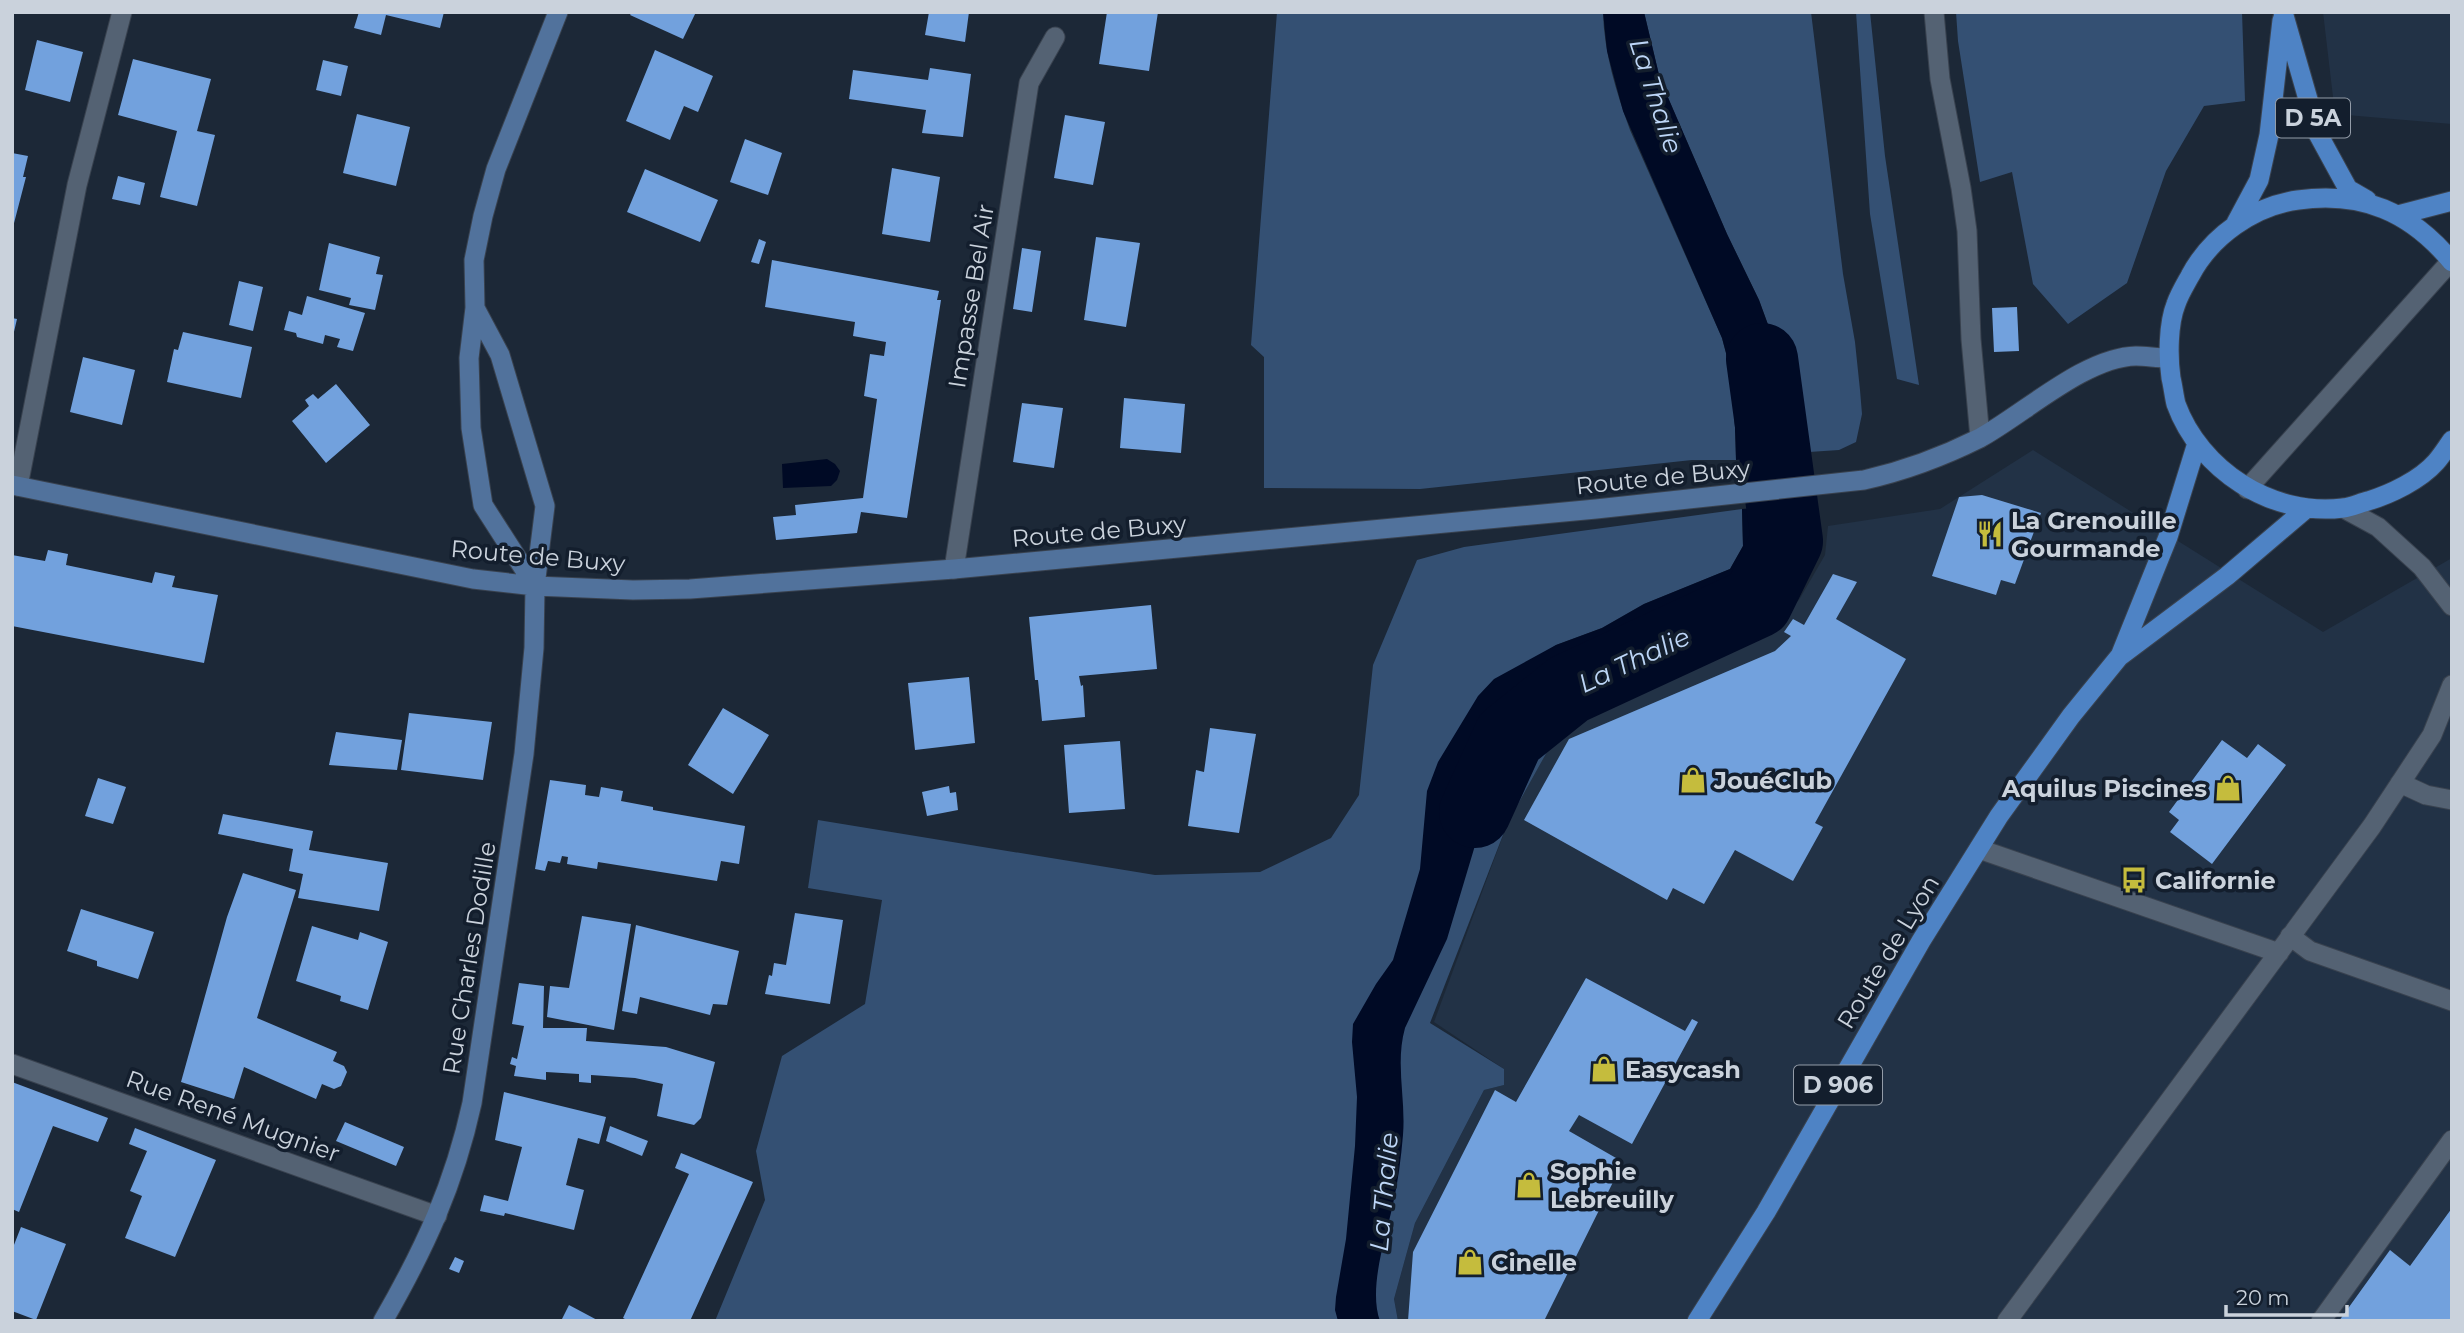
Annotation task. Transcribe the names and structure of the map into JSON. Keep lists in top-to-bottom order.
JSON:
{
  "streets": {
    "main road": [
      "D 5A",
      "Route de Buxy",
      "Route de Lyon",
      "Rue Charles Dodille",
      "D 906"
    ],
    "street": ["Impasse Bel Air", "Rue René Mugnier"]
  },
  "crossings": [
    ["Impasse Bel Air", "Route de Buxy"],
    ["Route de Buxy", "Rue Charles Dodille"],
    ["Rue Charles Dodille", "Rue René Mugnier"]
  ],
  "water": ["La Thalie"],
  "places": {
    "restaurant": ["La Grenouille Gourmande"],
    "shop": [
      "JouéClub",
      "Aquilus Piscines",
      "Easycash",
      "Sophie Lebreuilly",
      "Cinelle"
    ],
    "bus stop": ["Californie"]
  },
  "scale_bar": "20 m"
}
